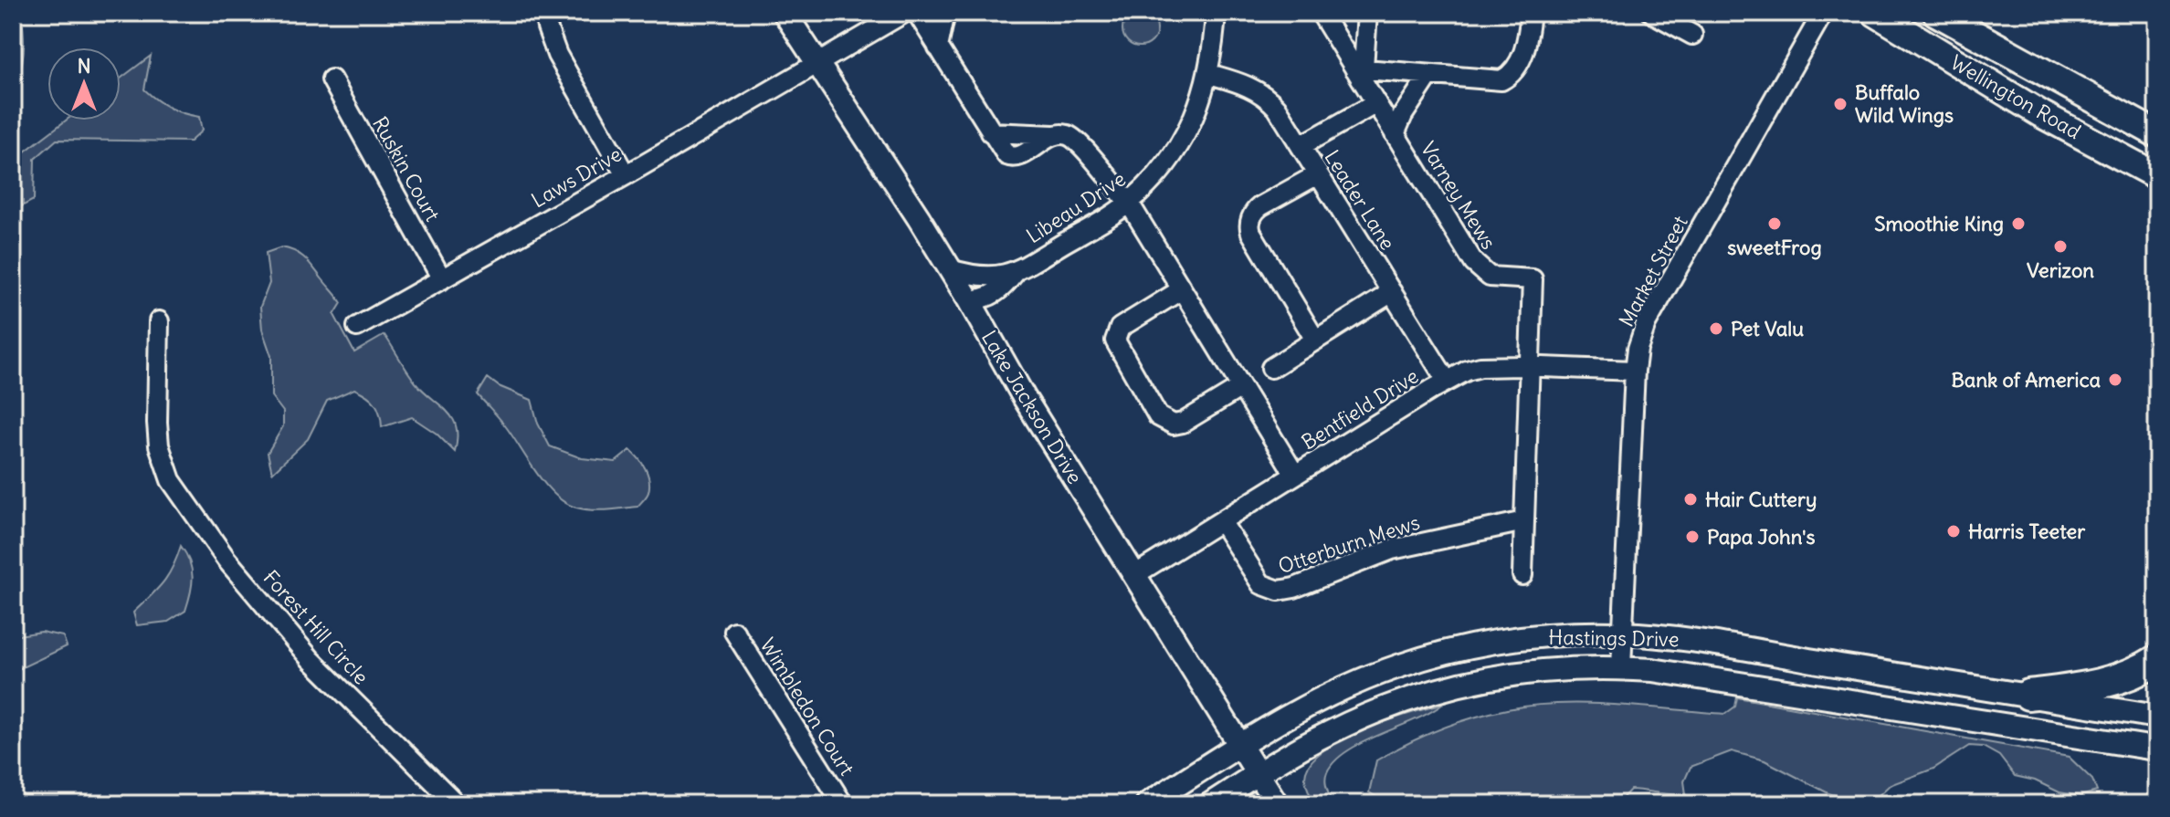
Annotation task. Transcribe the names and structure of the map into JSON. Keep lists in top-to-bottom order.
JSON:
{
  "streets": {
    "main road": ["Wellington Road"],
    "street": [
      "Ruskin Court",
      "Laws Drive",
      "Varney Mews",
      "Leader Lane",
      "Libeau Drive",
      "Market Street",
      "Lake Jackson Drive",
      "Bentfield Drive",
      "Otterburn Mews",
      "Forest Hill Circle",
      "Hastings Drive",
      "Wimbledon Court"
    ]
  },
  "crossings": [
    ["Ruskin Court", "Laws Drive"],
    ["Laws Drive", "Lake Jackson Drive"],
    ["Varney Mews", "Bentfield Drive"],
    ["Leader Lane", "Libeau Drive"],
    ["Leader Lane", "Bentfield Drive"],
    ["Libeau Drive", "Lake Jackson Drive"],
    ["Market Street", "Bentfield Drive"],
    ["Market Street", "Hastings Drive"],
    ["Lake Jackson Drive", "Bentfield Drive"],
    ["Lake Jackson Drive", "Hastings Drive"],
    ["Bentfield Drive", "Otterburn Mews"]
  ],
  "places": [
    "Buffalo Wild Wings",
    "sweetFrog",
    "Smoothie King",
    "Verizon",
    "Pet Valu",
    "Bank of America",
    "Hair Cuttery",
    "Harris Teeter",
    "Papa John's"
  ],
  "north": "top"
}
